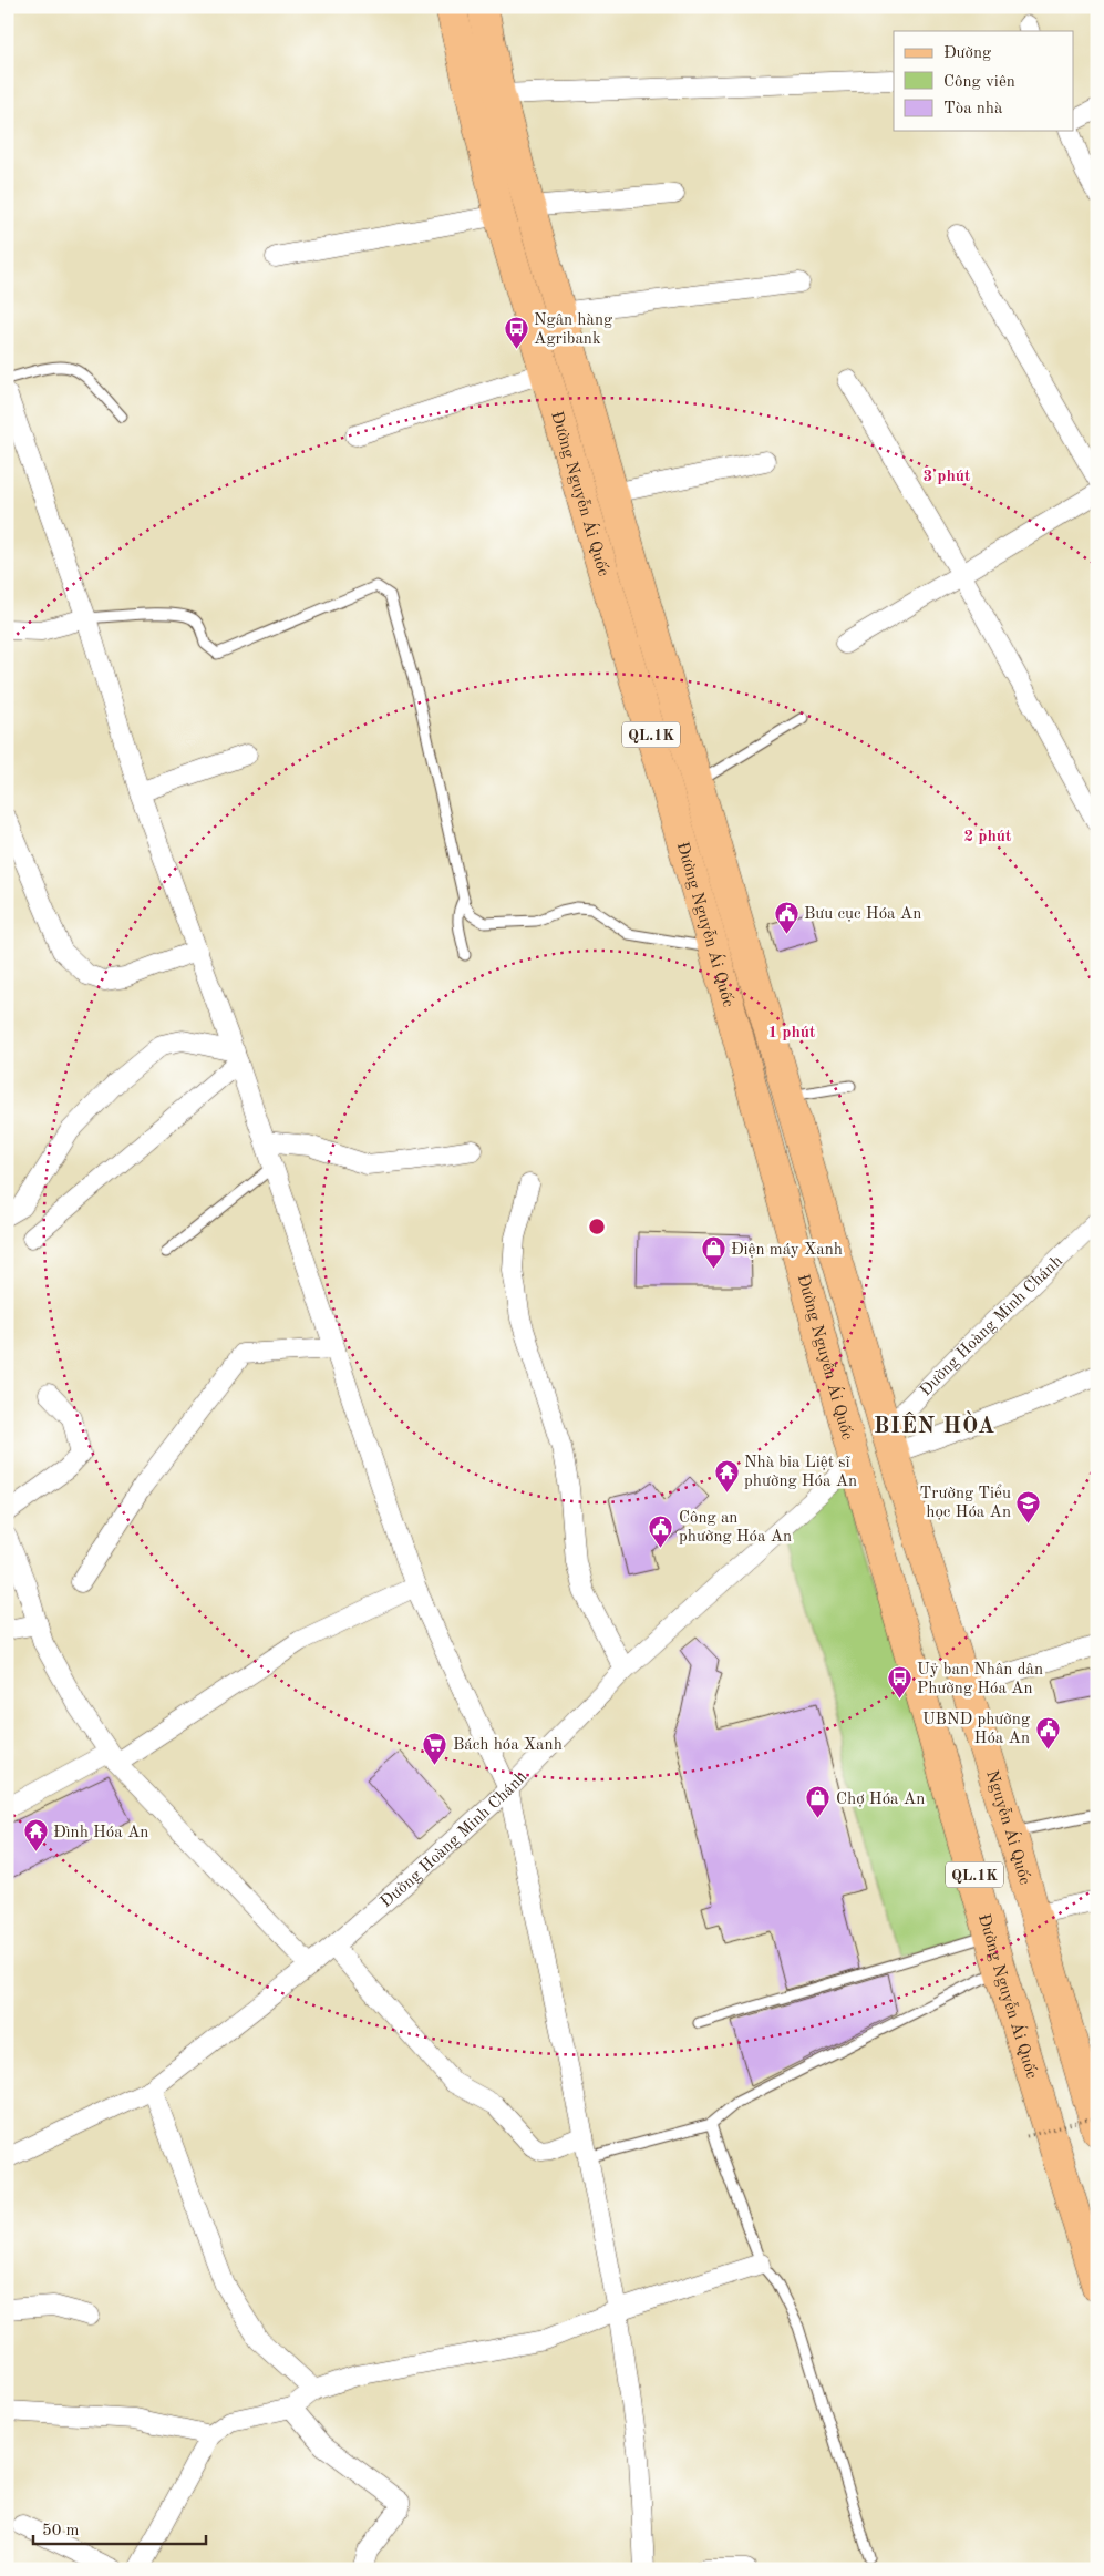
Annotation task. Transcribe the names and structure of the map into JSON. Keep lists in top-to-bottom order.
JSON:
{
  "streets": {
    "main road": ["Đường Nguyễn Ái Quốc", "QL.1K", "Nguyễn Ái Quốc"],
    "street": ["Đường Hoàng Minh Chánh"]
  },
  "crossings": [
    ["Đường Nguyễn Ái Quốc", "Đường Hoàng Minh Chánh"],
    ["Đường Nguyễn Ái Quốc", "Nguyễn Ái Quốc"],
    ["Đường Hoàng Minh Chánh", "Nguyễn Ái Quốc"]
  ],
  "districts": ["BIÊN HÒA"],
  "places": {
    "bus stop": ["Ngân hàng Agribank", "Uỷ ban Nhân dân Phường Hóa An"],
    "public building": ["Bưu cục Hóa An", "Công an phường Hóa An", "UBND phường Hóa An"],
    "shop": ["Điện máy Xanh", "Chợ Hóa An"],
    "temple": ["Nhà bia Liệt sĩ phường Hóa An", "Đình Hóa An"],
    "school or university": ["Trường Tiểu học Hóa An"],
    "supermarket": ["Bách hóa Xanh"]
  },
  "legend": ["Đường", "Công viên", "Tòa nhà"],
  "scale_bar": "50 m",
  "rings": ["3 phút", "2 phút", "1 phút"]
}
